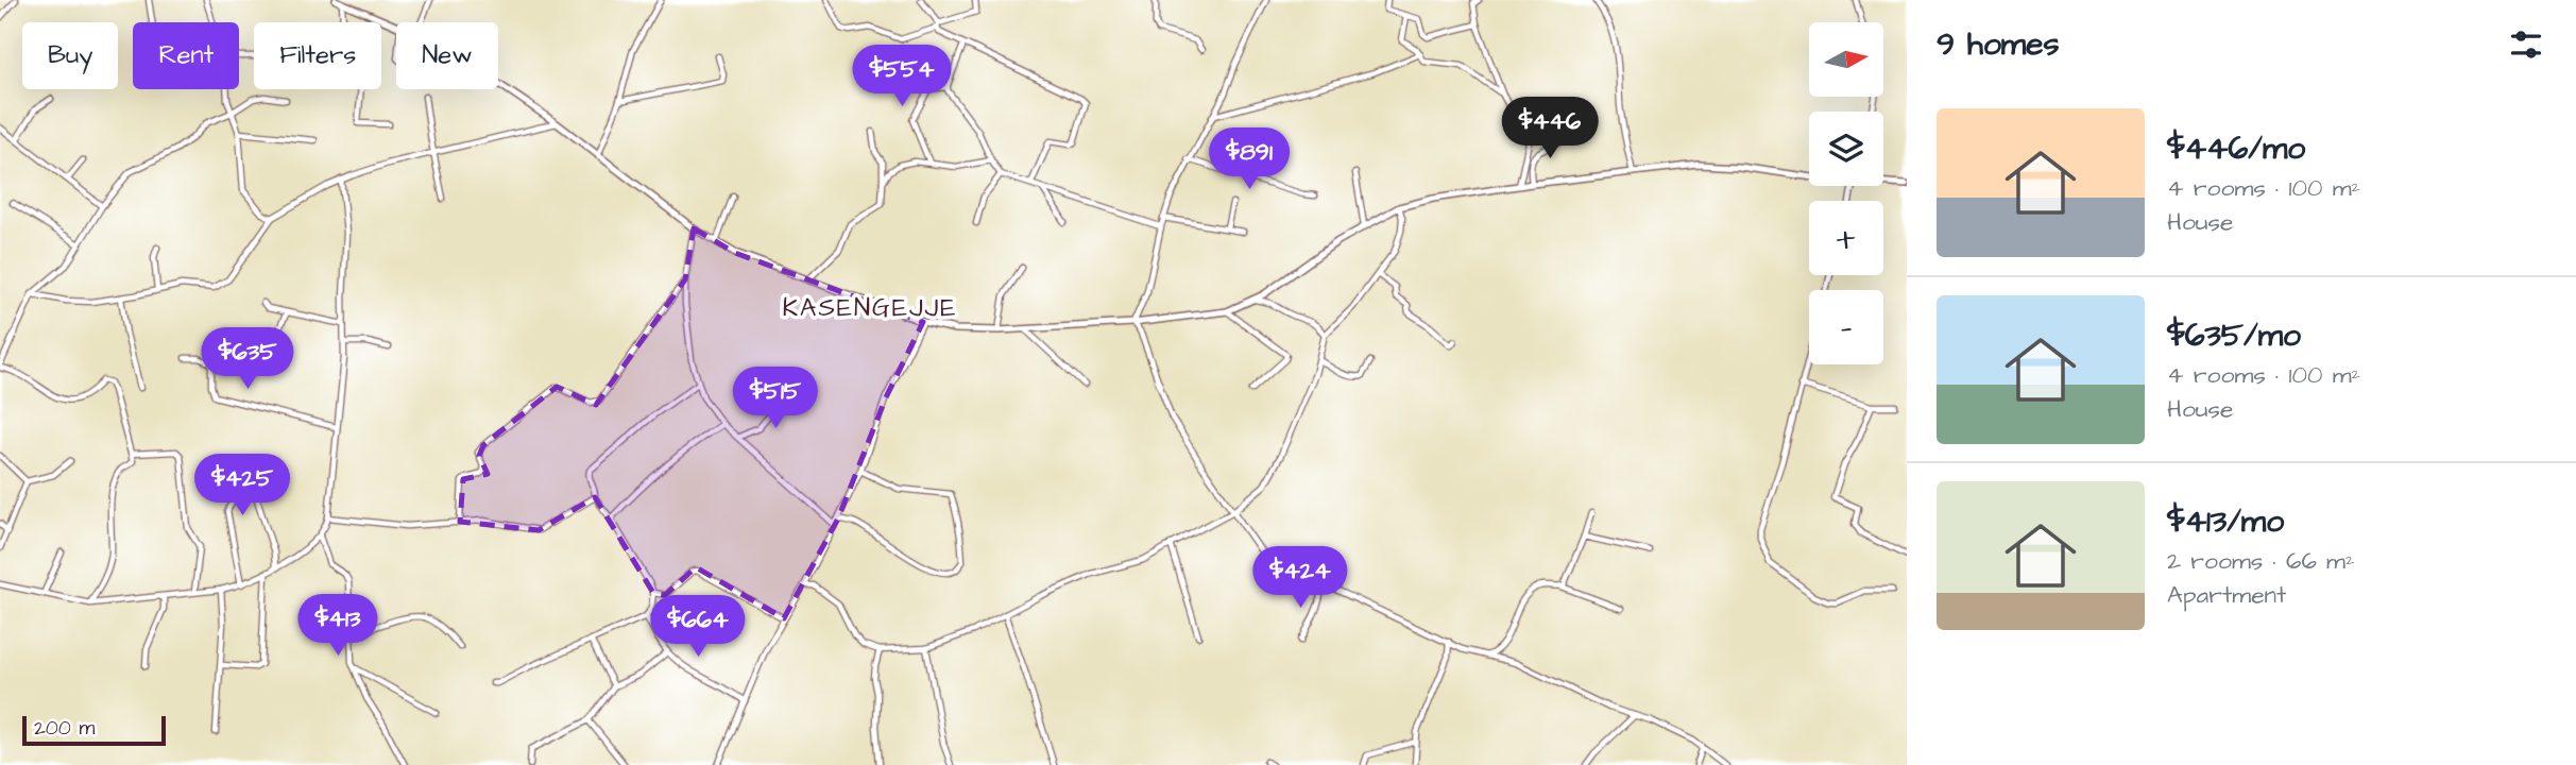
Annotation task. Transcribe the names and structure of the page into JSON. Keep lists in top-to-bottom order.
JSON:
{
  "districts": ["KASENGEJJE"],
  "scale_bar": "200 m",
  "north": "right",
  "page": {
    "heading": "9 homes",
    "map_buttons": ["+", "−"],
    "chip": [
      "Buy",
      "Rent",
      "Filters",
      "New"
    ],
    "price": [
      "$554",
      "$446",
      "$891",
      "$635",
      "$515",
      "$425",
      "$424",
      "$413",
      "$664"
    ],
    "list": [
      {
        "name": "$446/mo",
        "note": "4 rooms · 100 m² · House"
      },
      {
        "name": "$635/mo",
        "note": "4 rooms · 100 m² · House"
      },
      {
        "name": "$413/mo",
        "note": "2 rooms · 66 m² · Apartment"
      }
    ],
    "scale": "200 m"
  }
}
